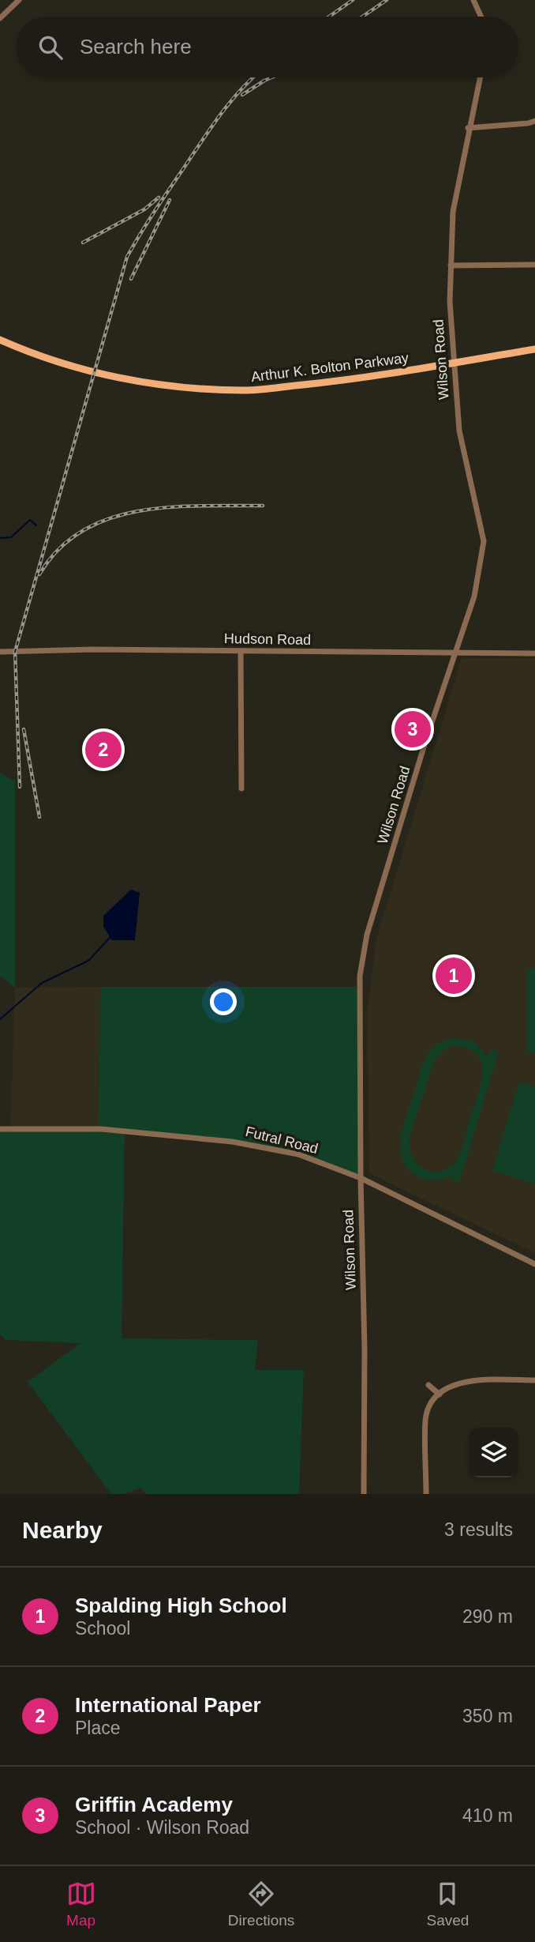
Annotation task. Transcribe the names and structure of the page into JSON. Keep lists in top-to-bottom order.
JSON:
{
  "streets": {
    "main road": ["Arthur K. Bolton Parkway"],
    "street": ["Wilson Road", "Hudson Road", "Futral Road"]
  },
  "crossings": [
    ["Wilson Road", "Arthur K. Bolton Parkway"],
    ["Wilson Road", "Hudson Road"],
    ["Wilson Road", "Futral Road"]
  ],
  "page": {
    "search": "Search here",
    "pins": ["3", "2", "1"],
    "heading": ["Nearby", "3 results"],
    "list": [
      {
        "mark": "1",
        "name": "Spalding High School",
        "note": "School",
        "value": "290 m"
      },
      {
        "mark": "2",
        "name": "International Paper",
        "note": "Place",
        "value": "350 m"
      },
      {
        "mark": "3",
        "name": "Griffin Academy",
        "note": "School · Wilson Road",
        "value": "410 m"
      }
    ],
    "nav": ["Map", "Directions", "Saved"]
  }
}
